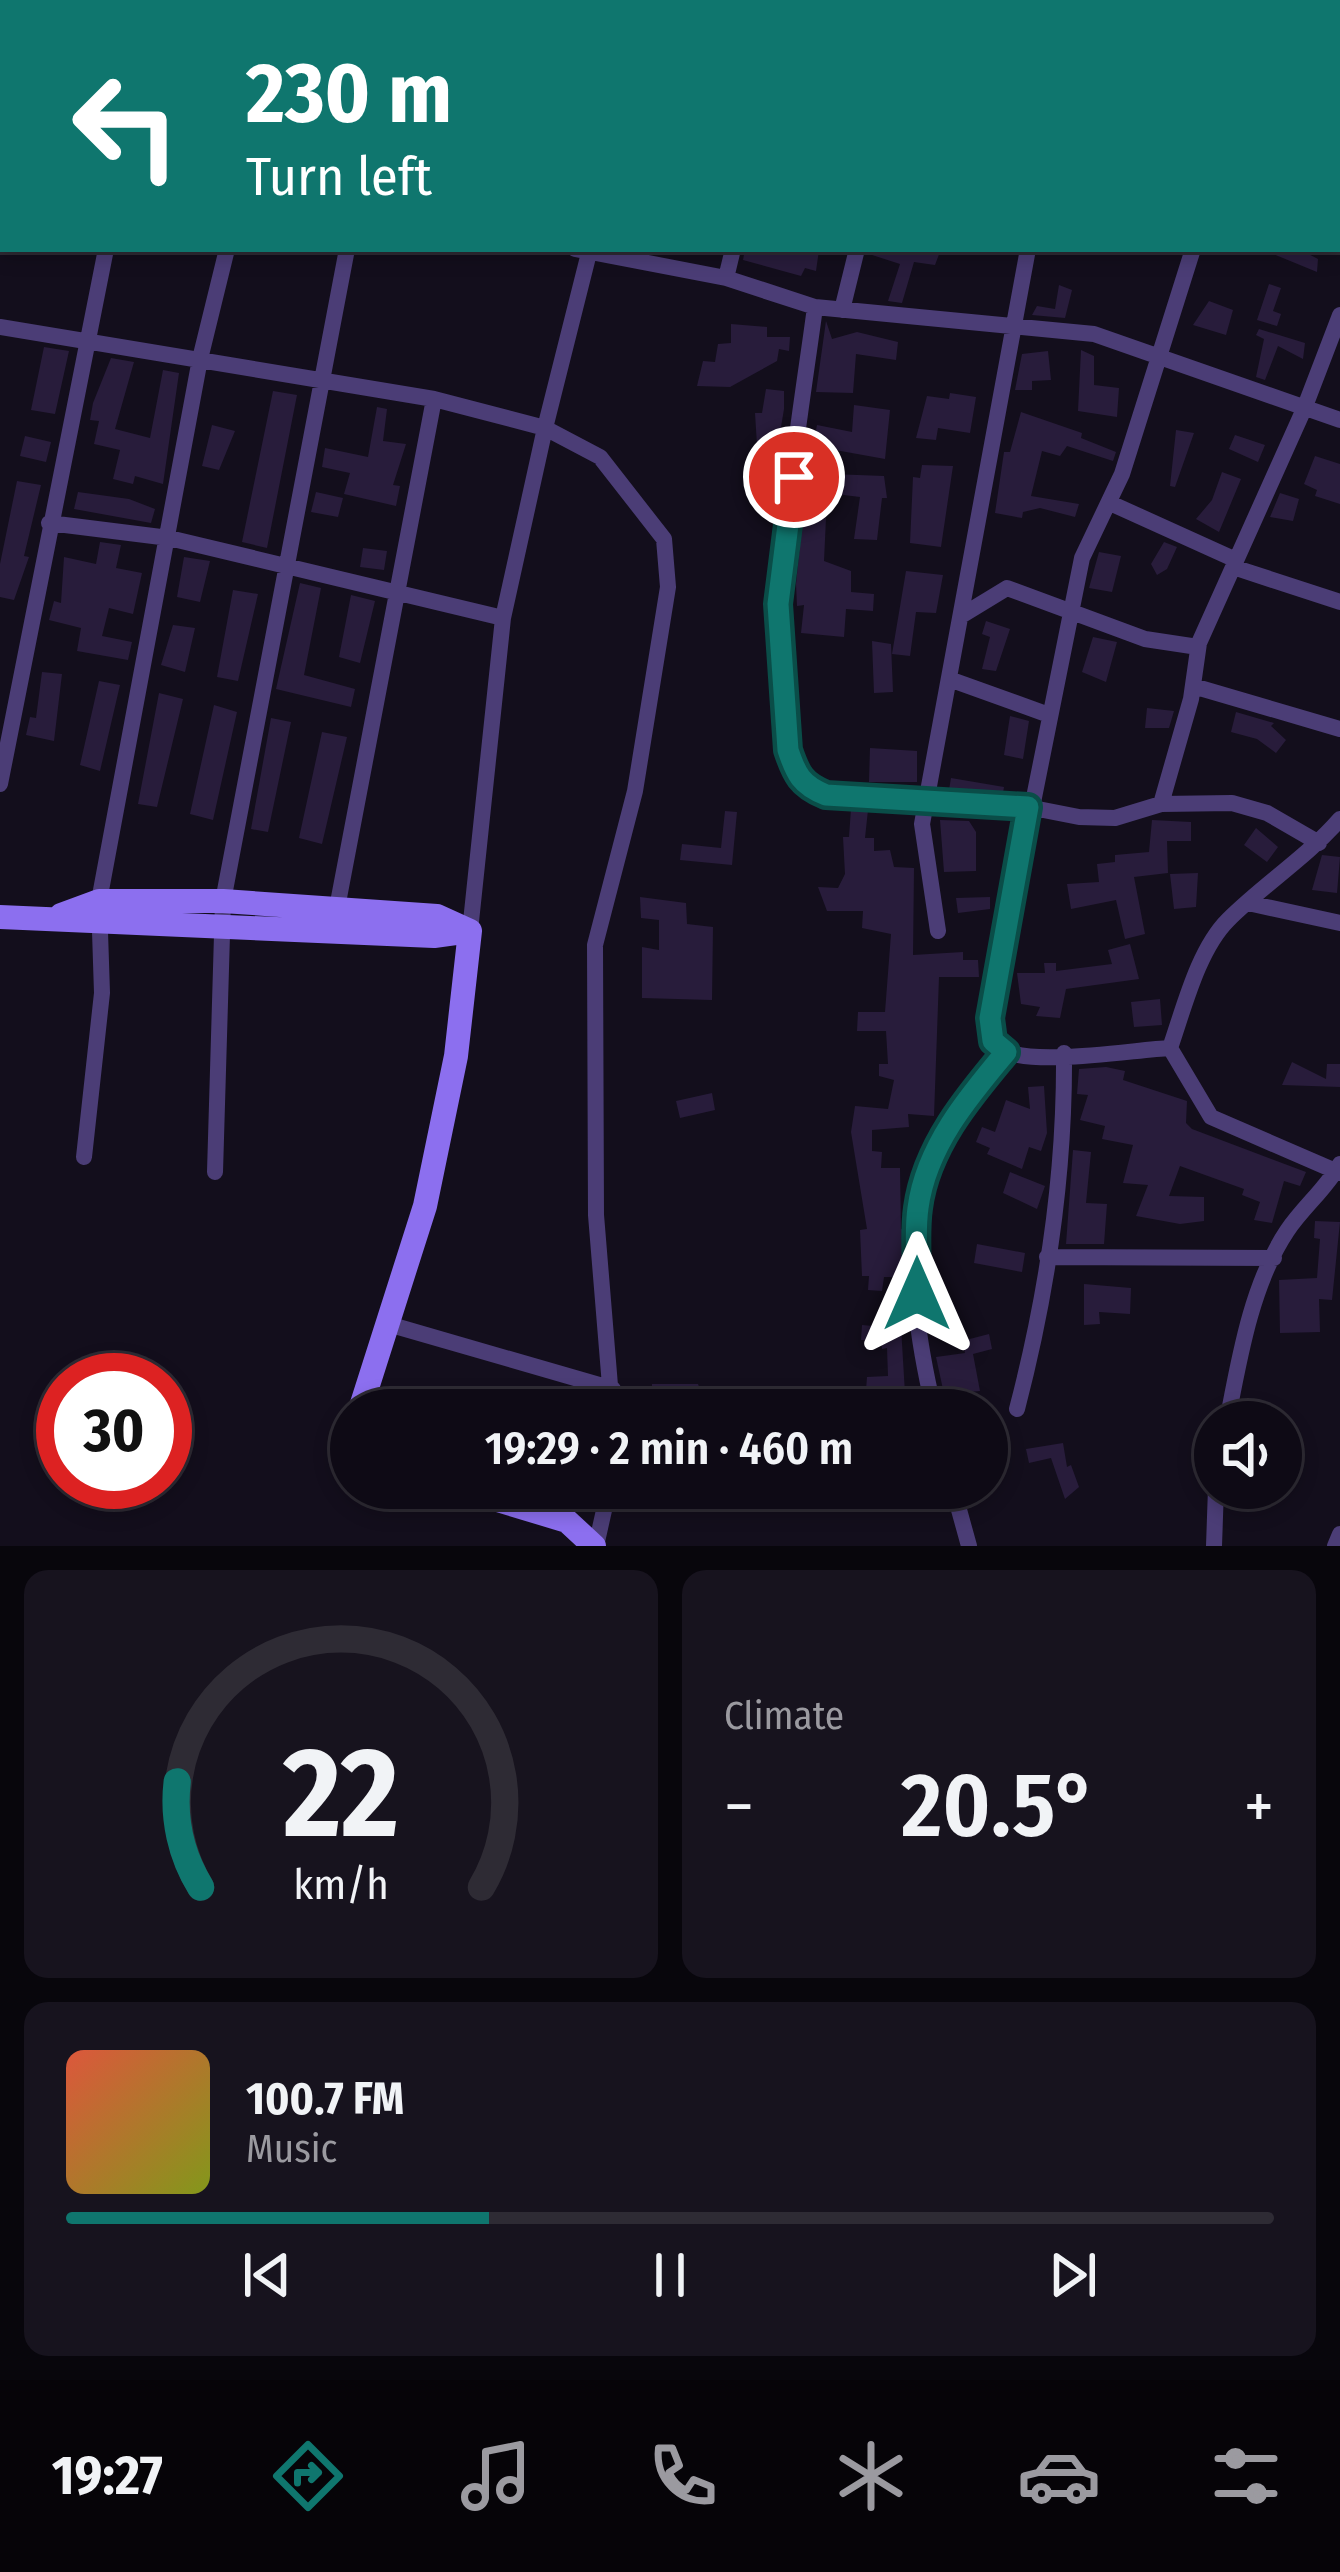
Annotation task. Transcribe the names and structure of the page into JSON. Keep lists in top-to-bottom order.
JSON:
{
  "page": {
    "turn": ["230 m", "Turn left"],
    "limit": "30",
    "trip": "19:29 · 2 min · 460 m",
    "tile": "Climate",
    "heat": ["−", "20.5°", "+"],
    "song": ["100.7 FM", "Music"],
    "tabs": "19:27",
    "gauge": ["22", "km/h"]
  }
}
